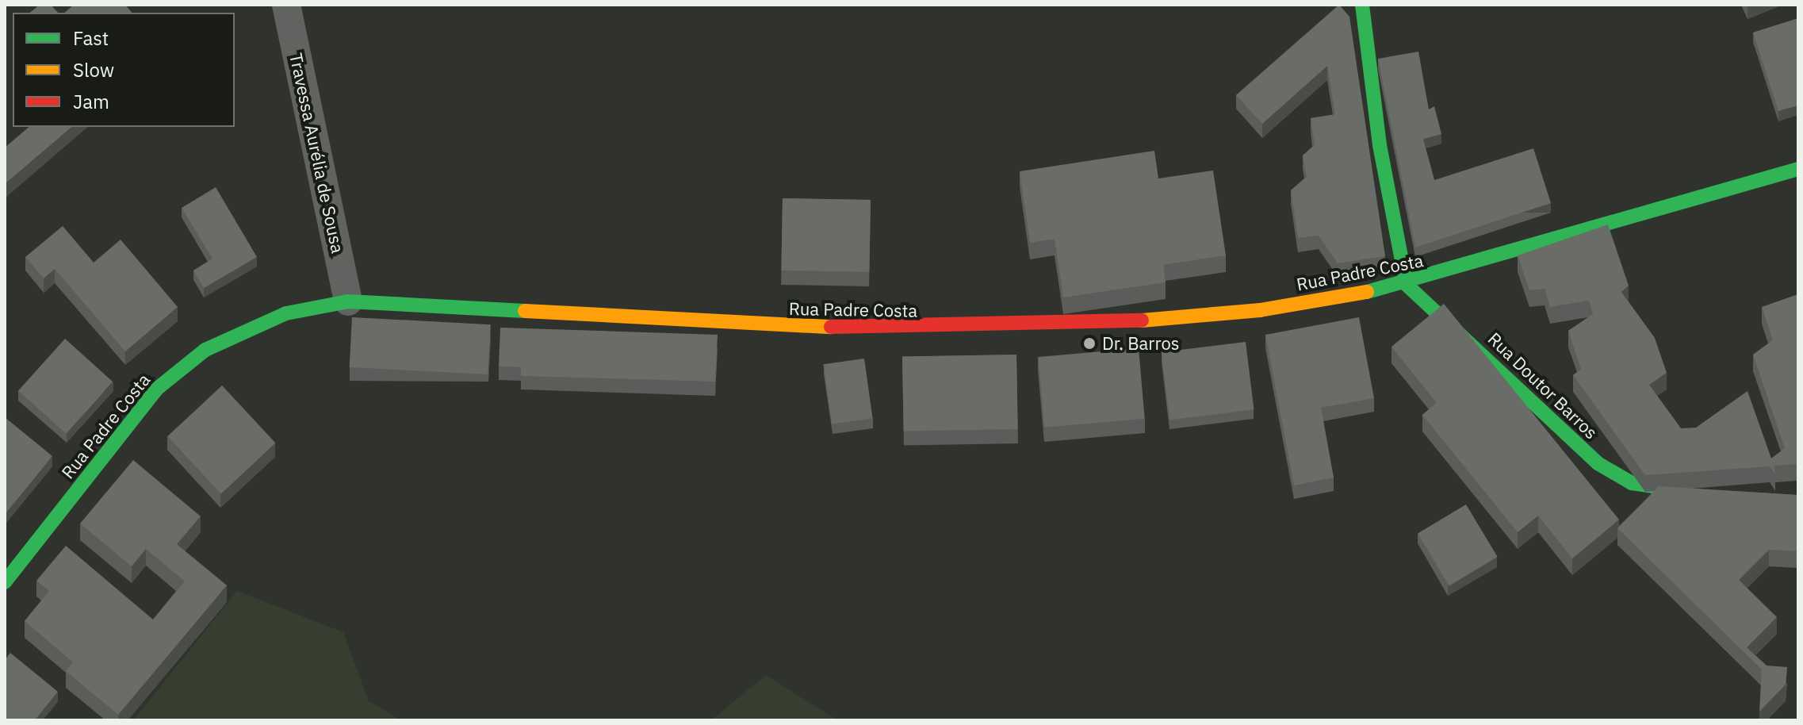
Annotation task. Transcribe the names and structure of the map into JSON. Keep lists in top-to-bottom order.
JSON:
{
  "streets": {
    "street": ["Travessa Aurélia de Sousa", "Rua Padre Costa", "Rua Doutor Barros"]
  },
  "crossings": [
    ["Travessa Aurélia de Sousa", "Rua Padre Costa"],
    ["Rua Padre Costa", "Rua Doutor Barros"]
  ],
  "places": ["Dr. Barros"],
  "legend": ["Fast", "Slow", "Jam"]
}
